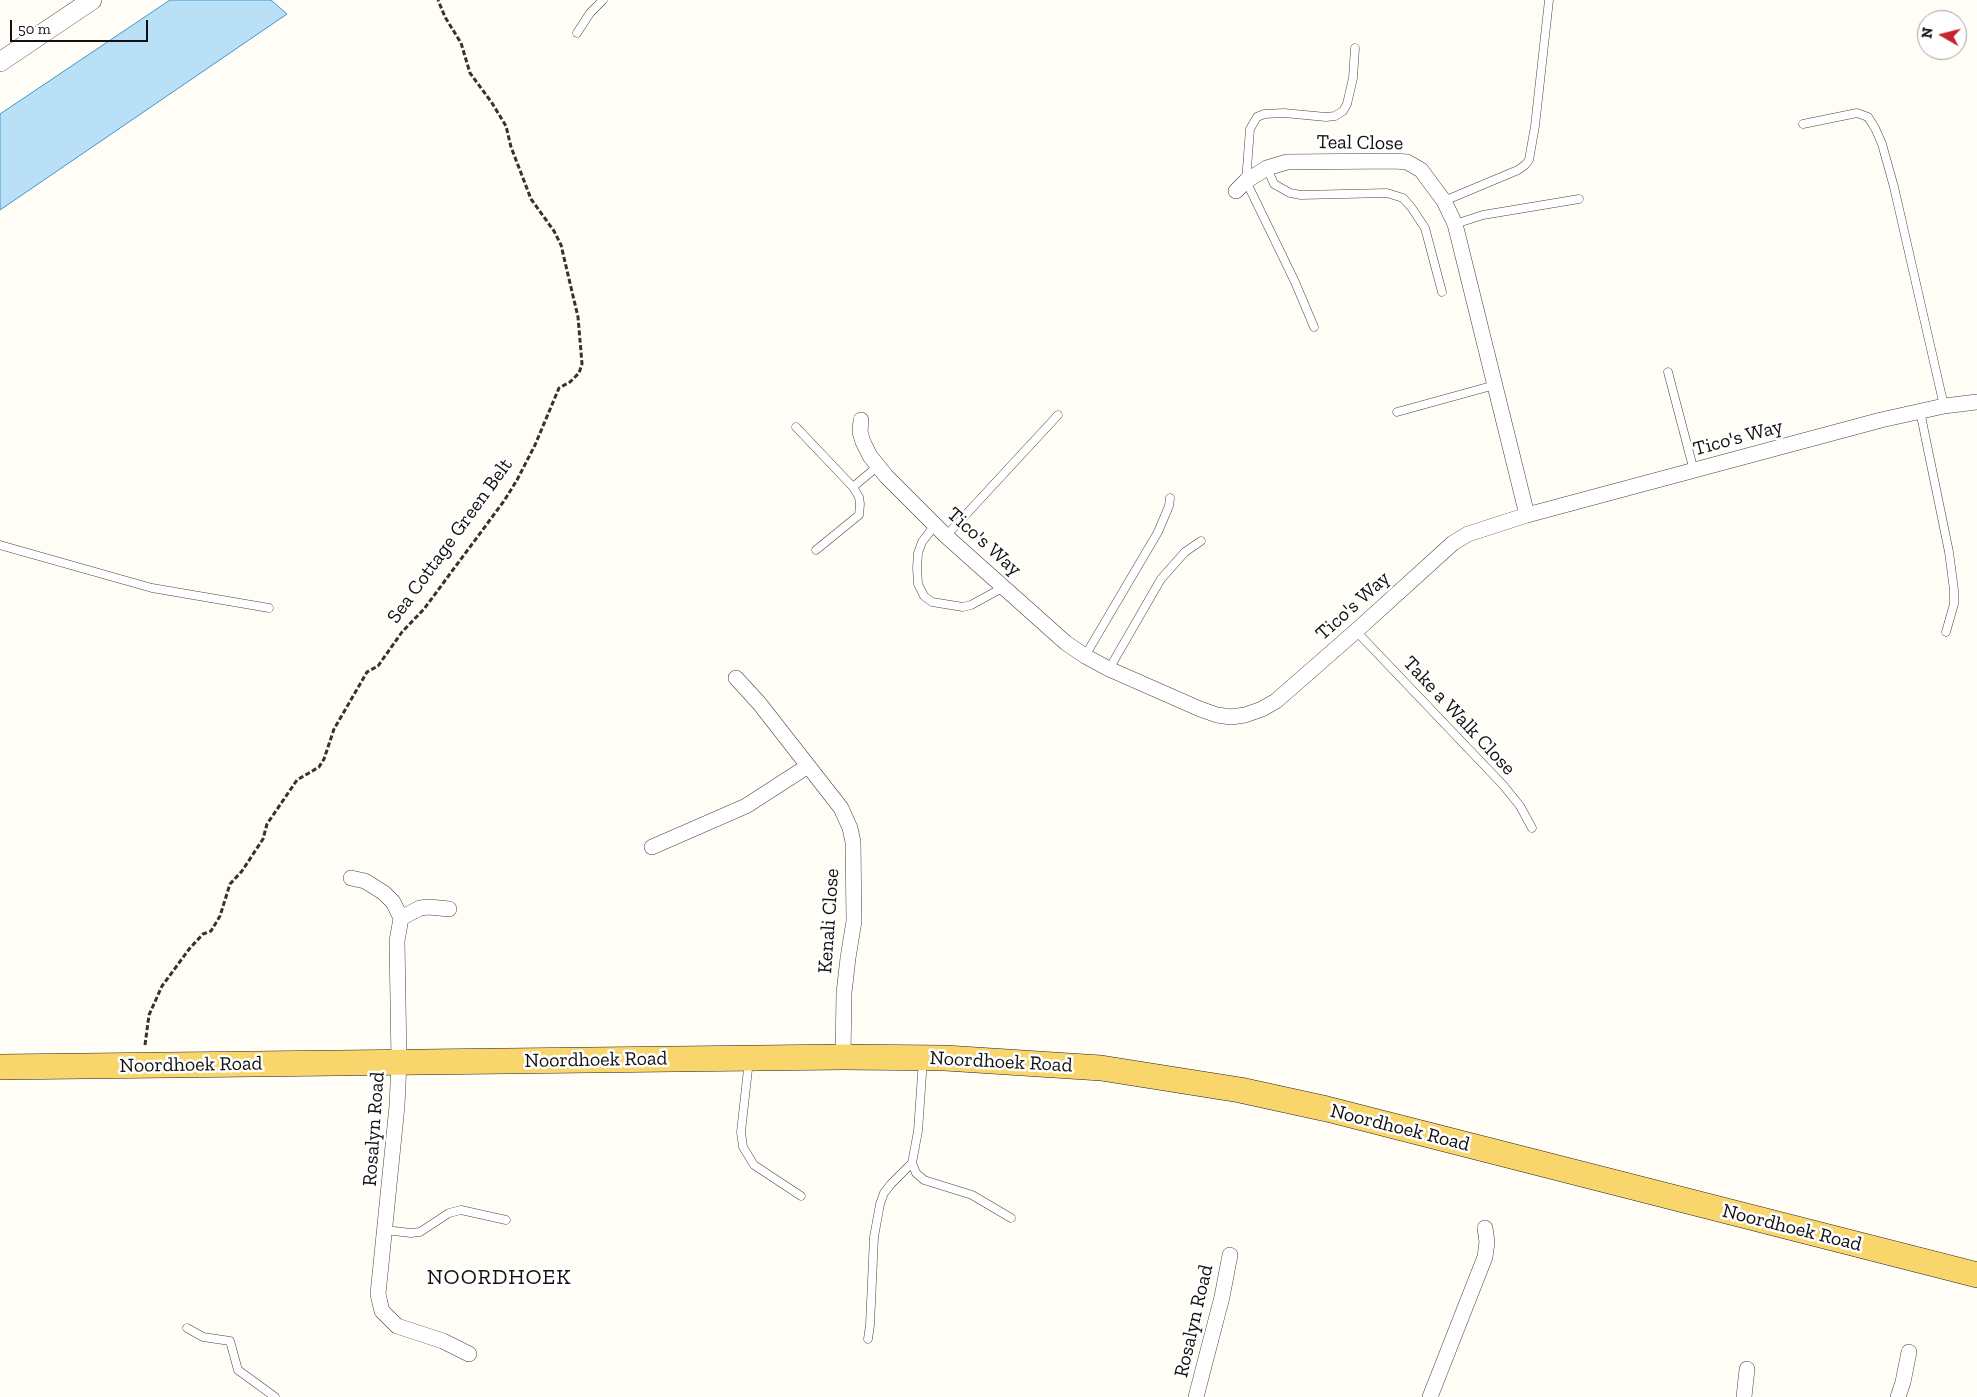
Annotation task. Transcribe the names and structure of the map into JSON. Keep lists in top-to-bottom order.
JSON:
{
  "streets": {
    "main road": ["Noordhoek Road"],
    "street": [
      "Teal Close",
      "Tico's Way",
      "Kenali Close",
      "Rosalyn Road"
    ],
    "lane": ["Take a Walk Close"],
    "path": ["Sea Cottage Green Belt"]
  },
  "crossings": [
    ["Teal Close", "Tico's Way"],
    ["Tico's Way", "Take a Walk Close"],
    ["Sea Cottage Green Belt", "Noordhoek Road"],
    ["Kenali Close", "Noordhoek Road"],
    ["Noordhoek Road", "Rosalyn Road"]
  ],
  "districts": ["NOORDHOEK"],
  "scale_bar": "50 m",
  "north": "left"
}
